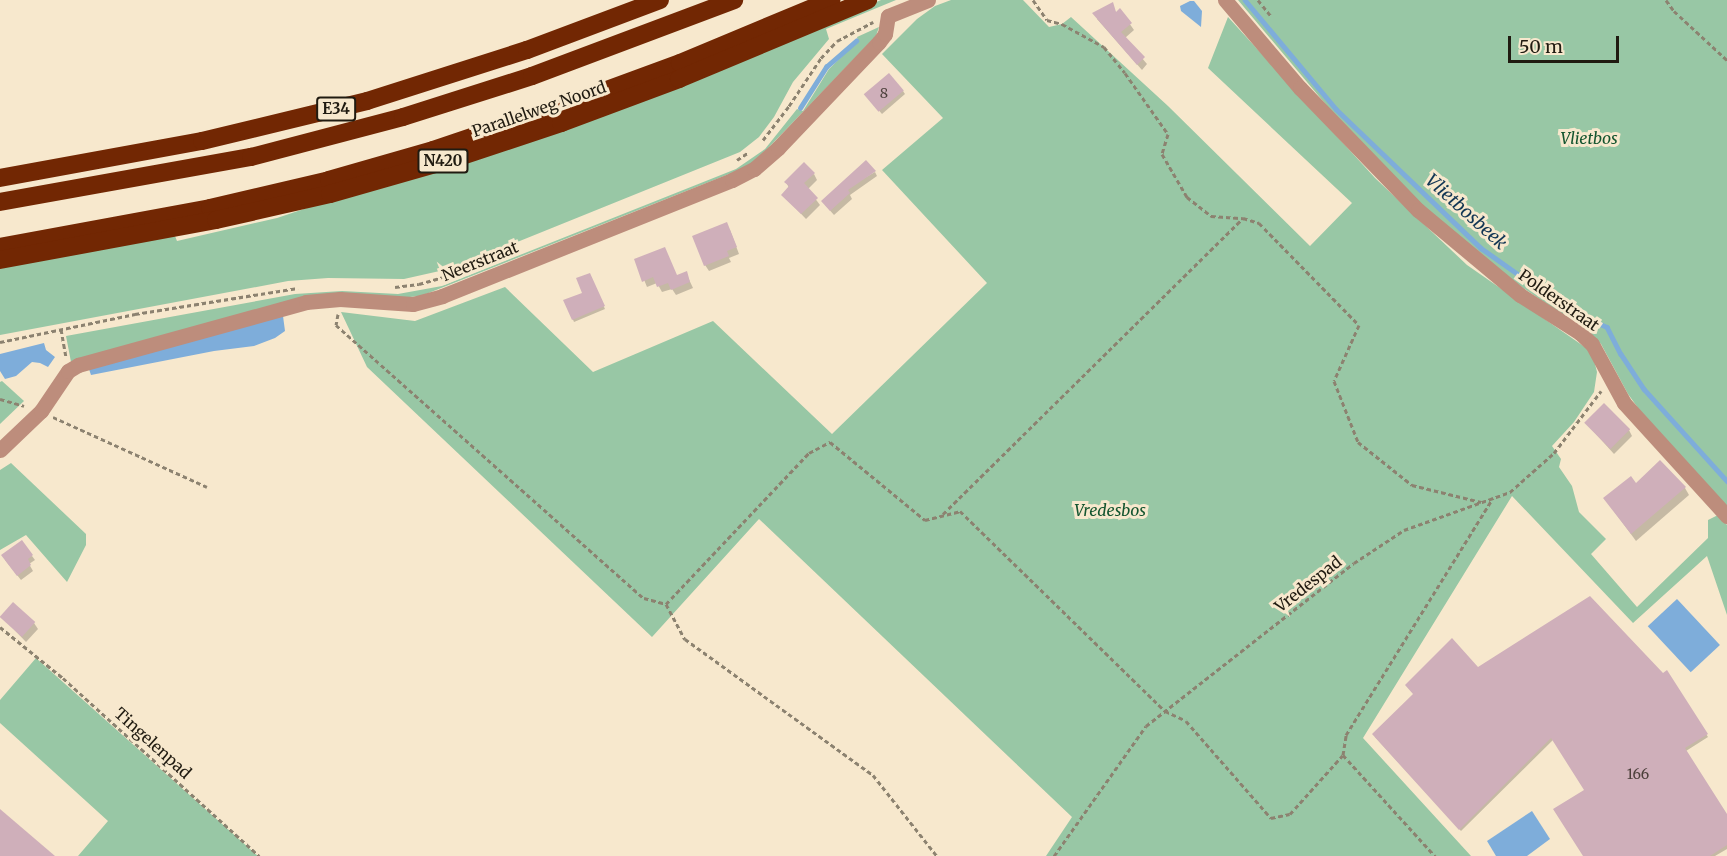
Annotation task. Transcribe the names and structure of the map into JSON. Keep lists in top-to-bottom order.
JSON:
{
  "streets": {
    "highway": ["E34", "Parallelweg Noord", "N420"],
    "street": ["Neerstraat", "Polderstraat"],
    "path": ["Vredespad", "Tingelenpad"]
  },
  "crossings": [
    ["Polderstraat", "Vredespad"]
  ],
  "water": ["Vlietbosbeek"],
  "parks": ["Vlietbos", "Vredesbos"],
  "house_numbers": ["8", "166"],
  "scale_bar": "50 m"
}
